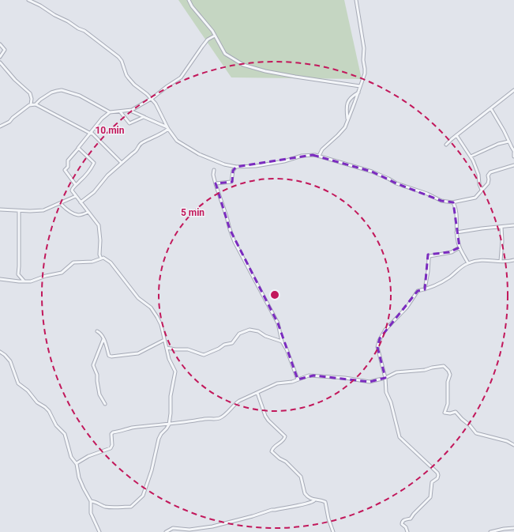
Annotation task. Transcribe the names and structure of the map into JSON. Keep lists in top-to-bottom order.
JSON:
{
  "rings": ["10 min", "5 min"]
}
